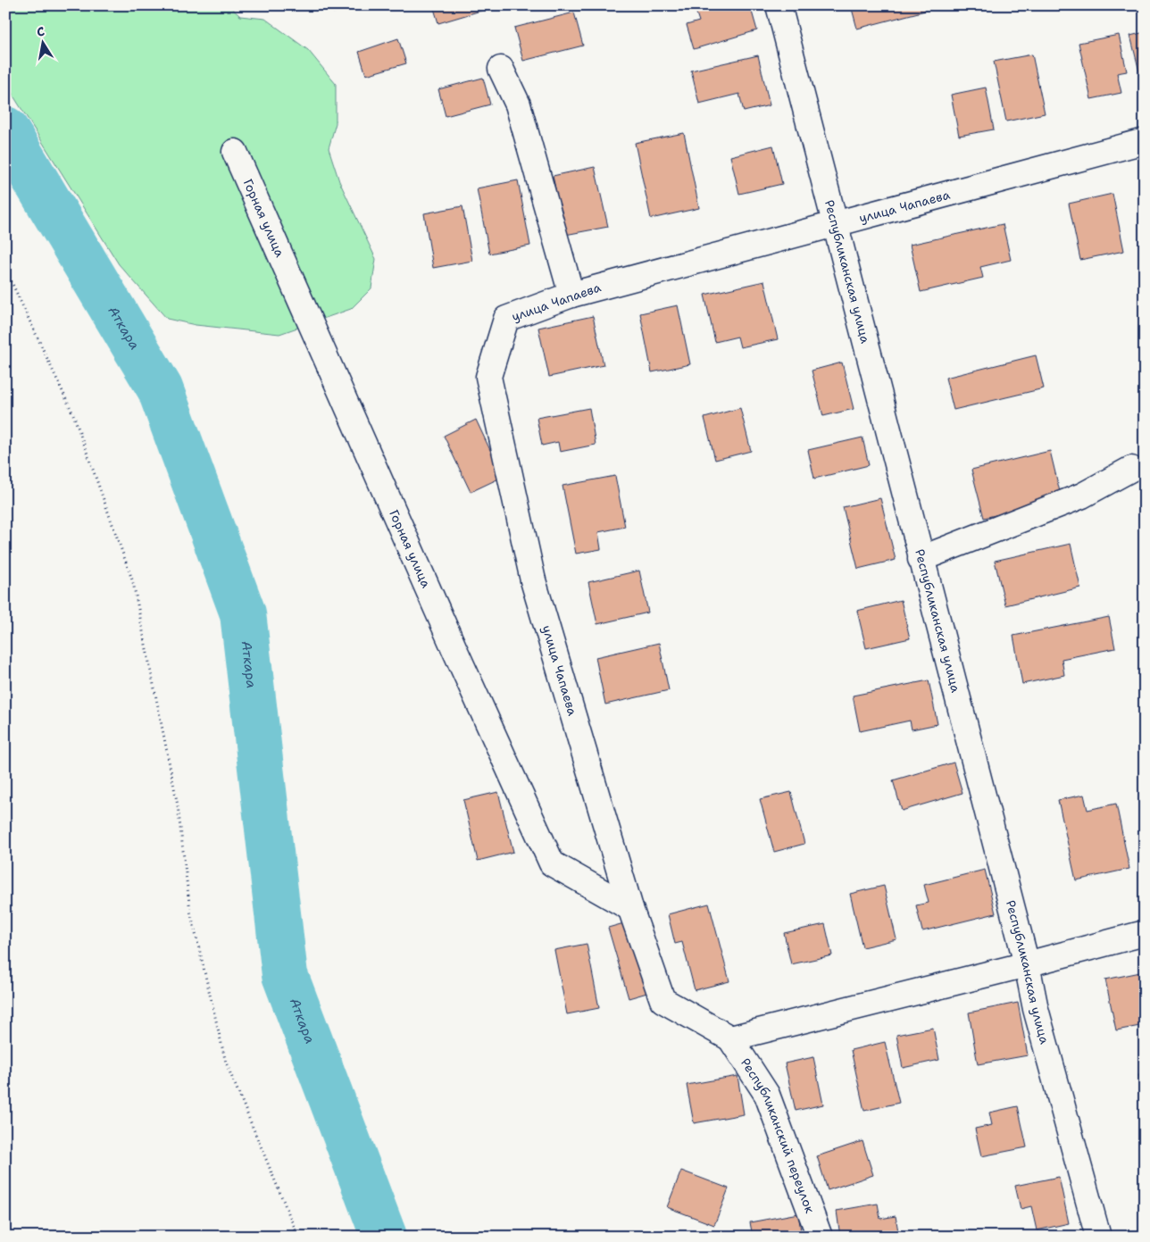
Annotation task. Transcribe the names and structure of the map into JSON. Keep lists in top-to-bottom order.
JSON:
{
  "streets": {
    "street": [
      "улица Чапаева",
      "Горная улица",
      "Республиканская улица",
      "Республиканский переулок"
    ]
  },
  "crossings": [
    ["улица Чапаева", "Горная улица"],
    ["улица Чапаева", "Республиканская улица"]
  ],
  "water": ["Аткара"],
  "north": "top"
}
